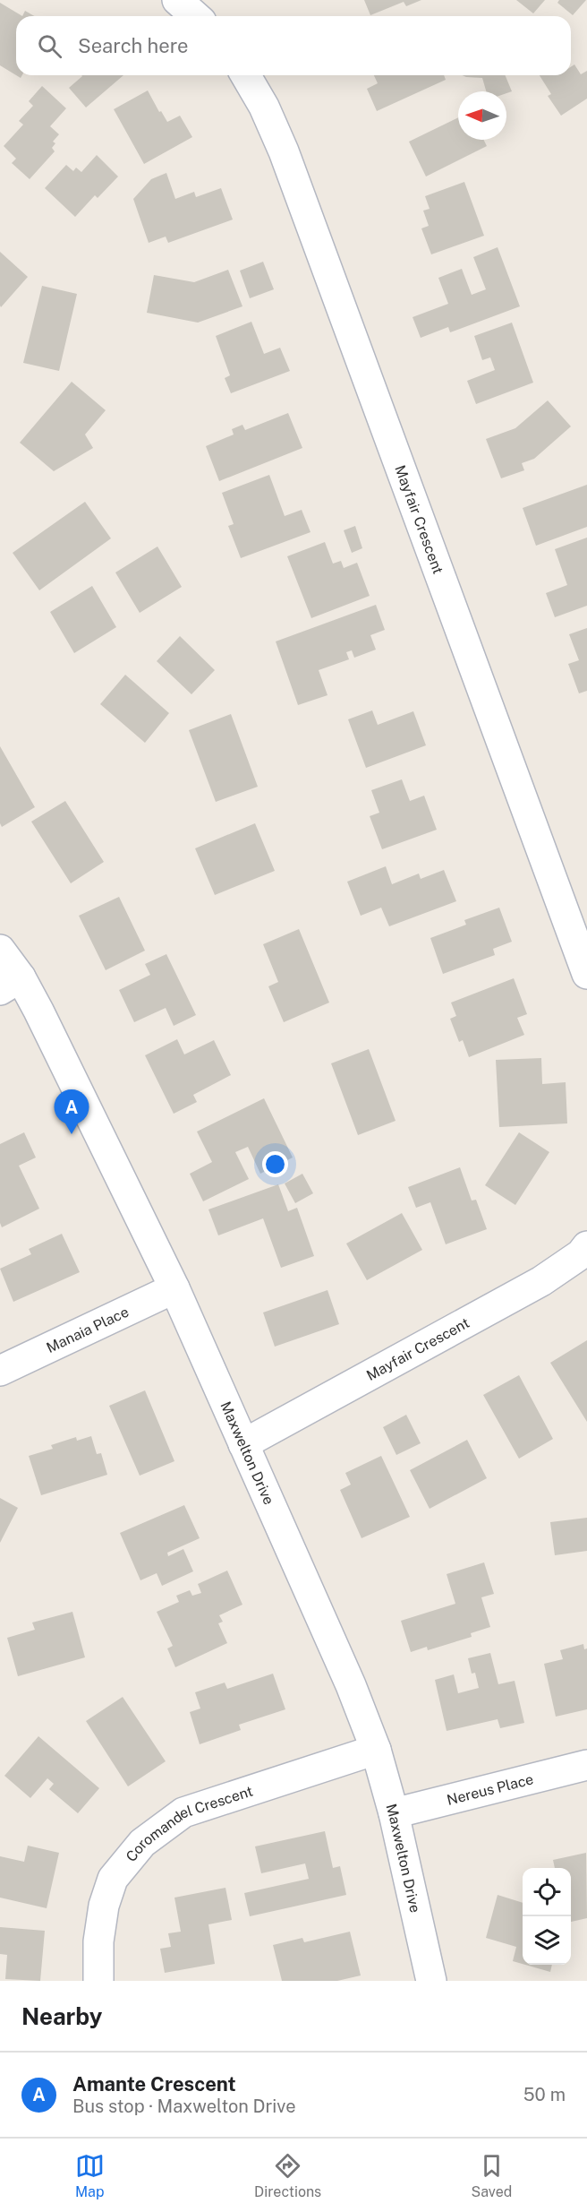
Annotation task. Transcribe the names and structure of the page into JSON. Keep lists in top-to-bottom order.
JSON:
{
  "streets": {
    "street": [
      "Mayfair Crescent",
      "Manaia Place",
      "Maxwelton Drive",
      "Nereus Place",
      "Coromandel Crescent"
    ]
  },
  "crossings": [
    ["Mayfair Crescent", "Maxwelton Drive"],
    ["Manaia Place", "Maxwelton Drive"],
    ["Maxwelton Drive", "Nereus Place"],
    ["Maxwelton Drive", "Coromandel Crescent"]
  ],
  "north": "left",
  "page": {
    "search": "Search here",
    "pins": "A",
    "heading": "Nearby",
    "list": [
      {
        "mark": "A",
        "name": "Amante Crescent",
        "note": "Bus stop · Maxwelton Drive",
        "value": "50 m"
      }
    ],
    "nav": ["Map", "Directions", "Saved"]
  }
}
